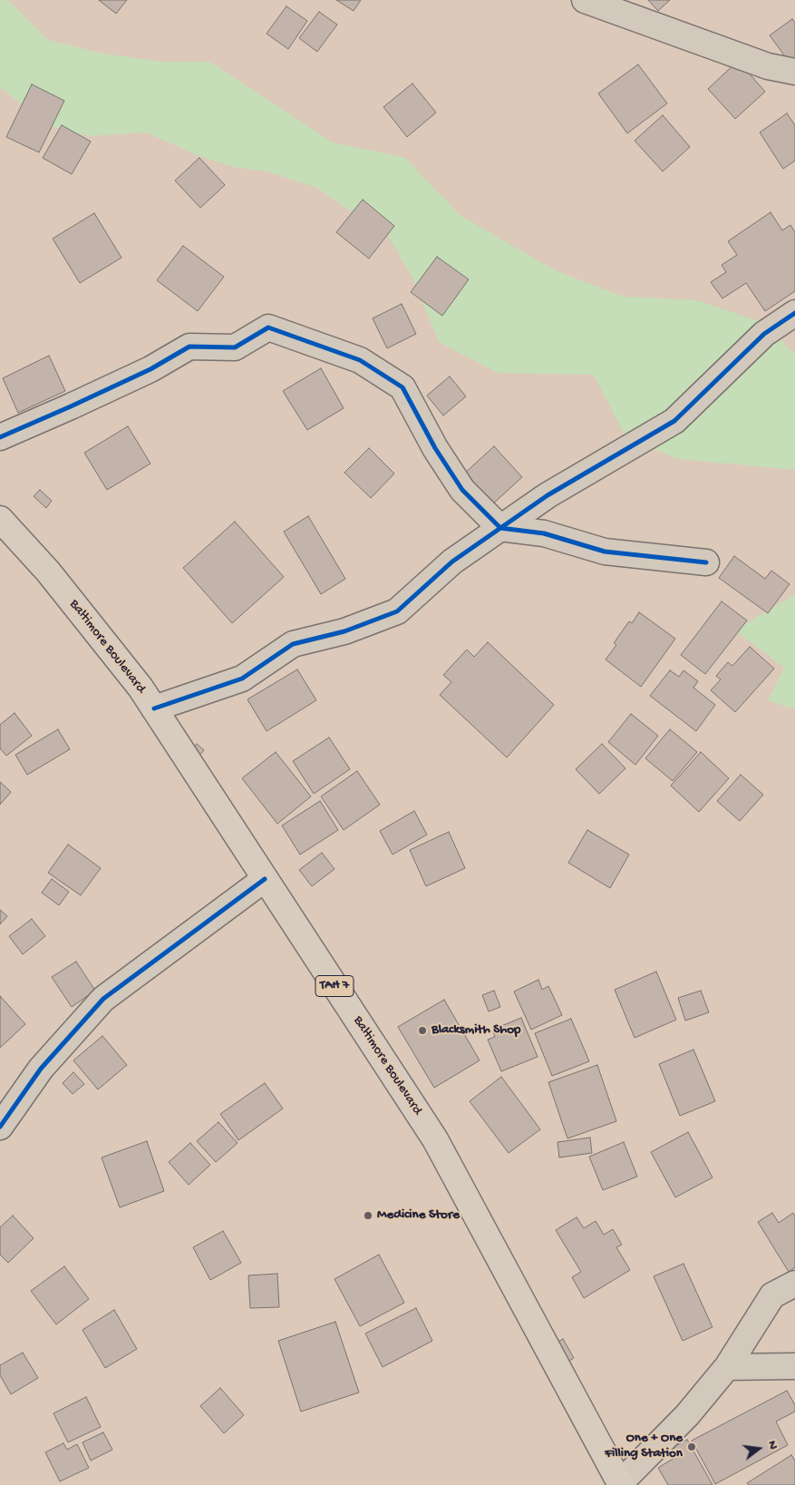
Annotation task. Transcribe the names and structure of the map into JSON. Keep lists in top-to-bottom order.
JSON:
{
  "streets": {
    "highway": ["Baltimore Boulevard", "TAH 7"]
  },
  "places": ["Blacksmith Shop", "Medicine Store", "One + One Filling Station"],
  "north": "right"
}
